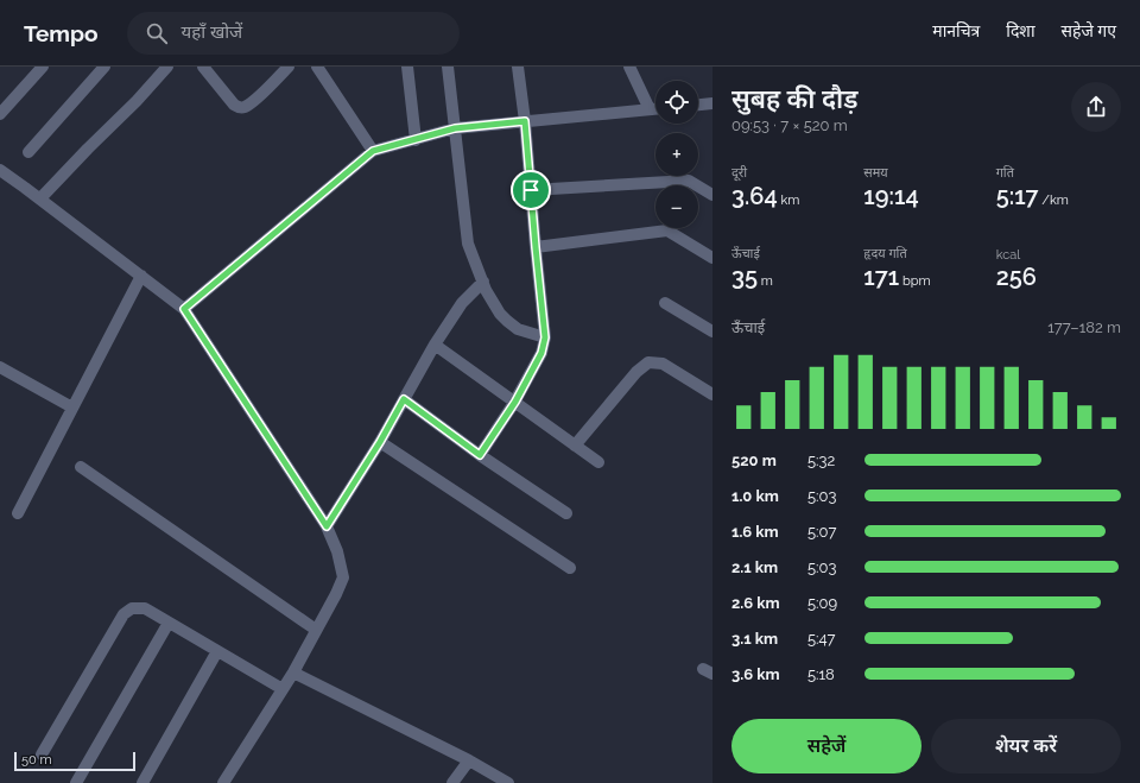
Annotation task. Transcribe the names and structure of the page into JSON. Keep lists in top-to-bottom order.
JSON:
{
  "scale_bar": "50 m",
  "page": {
    "header": "Tempo",
    "search": "यहाँ खोजें",
    "nav": ["मानचित्र", "दिशा", "सहेजे गए"],
    "heading": ["सुबह की दौड़", "09:53 · 7 × 520 m"],
    "map_buttons": ["+", "−"],
    "stats": [
      ["दूरी", "3.64 km"],
      ["समय", "19:14"],
      ["गति", "5:17 /km"],
      ["ऊँचाई", "35 m"],
      ["हृदय गति", "171 bpm"],
      ["kcal", "256"]
    ],
    "chart": ["ऊँचाई", "177–182 m"],
    "list": [
      {
        "name": "520 m",
        "note": "5:32"
      },
      {
        "name": "1.0 km",
        "note": "5:03"
      },
      {
        "name": "1.6 km",
        "note": "5:07"
      },
      {
        "name": "2.1 km",
        "note": "5:03"
      },
      {
        "name": "2.6 km",
        "note": "5:09"
      },
      {
        "name": "3.1 km",
        "note": "5:47"
      },
      {
        "name": "3.6 km",
        "note": "5:18"
      }
    ],
    "buttons": ["सहेजें", "शेयर करें"],
    "scale": "50 m"
  }
}
